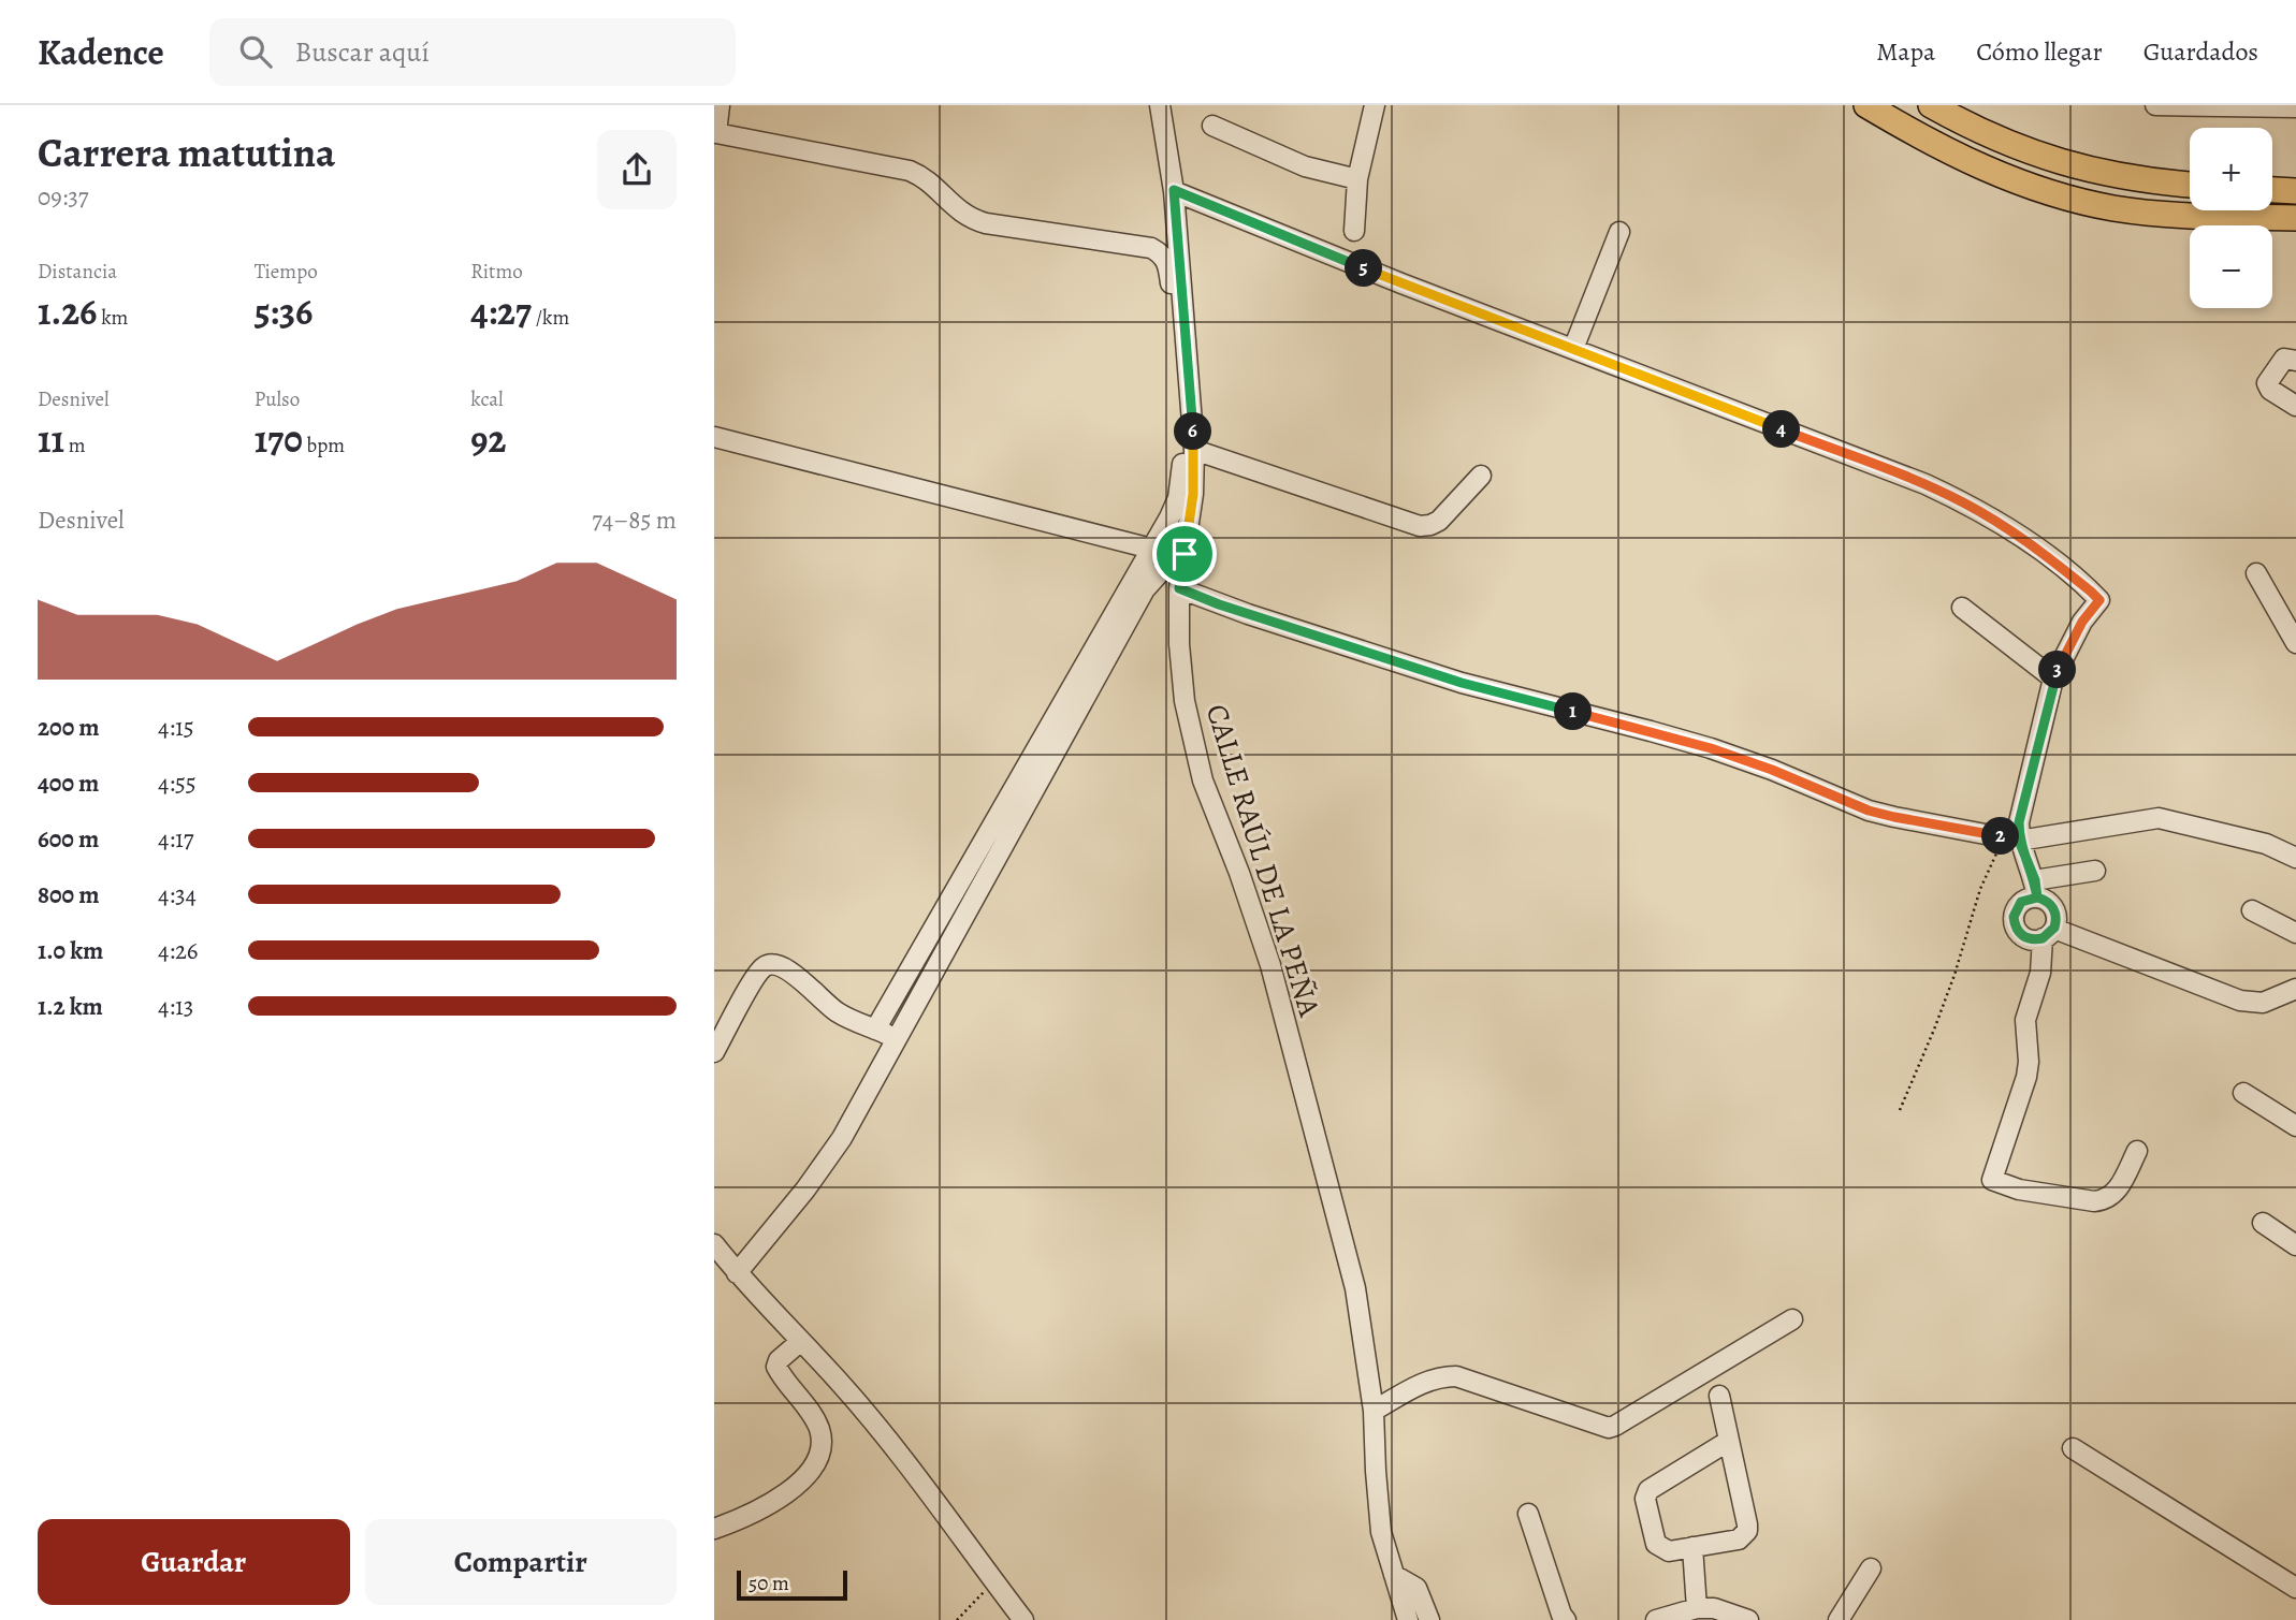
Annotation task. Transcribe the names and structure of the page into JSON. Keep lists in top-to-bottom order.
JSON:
{
  "streets": {
    "street": ["CALLE RAÚL DE LA PEÑA"]
  },
  "scale_bar": "50 m",
  "page": {
    "header": "Kadence",
    "search": "Buscar aquí",
    "nav": ["Mapa", "Cómo llegar", "Guardados"],
    "heading": ["Carrera matutina", "09:37"],
    "map_buttons": ["+", "−"],
    "stats": [
      ["Distancia", "1.26 km"],
      ["Tiempo", "5:36"],
      ["Ritmo", "4:27 /km"],
      ["Desnivel", "11 m"],
      ["Pulso", "170 bpm"],
      ["kcal", "92"]
    ],
    "pins": [
      "5",
      "4",
      "6",
      "3",
      "1",
      "2"
    ],
    "chart": ["Desnivel", "74–85 m"],
    "list": [
      {
        "name": "200 m",
        "note": "4:15"
      },
      {
        "name": "400 m",
        "note": "4:55"
      },
      {
        "name": "600 m",
        "note": "4:17"
      },
      {
        "name": "800 m",
        "note": "4:34"
      },
      {
        "name": "1.0 km",
        "note": "4:26"
      },
      {
        "name": "1.2 km",
        "note": "4:13"
      }
    ],
    "buttons": ["Guardar", "Compartir"],
    "scale": "50 m"
  }
}
